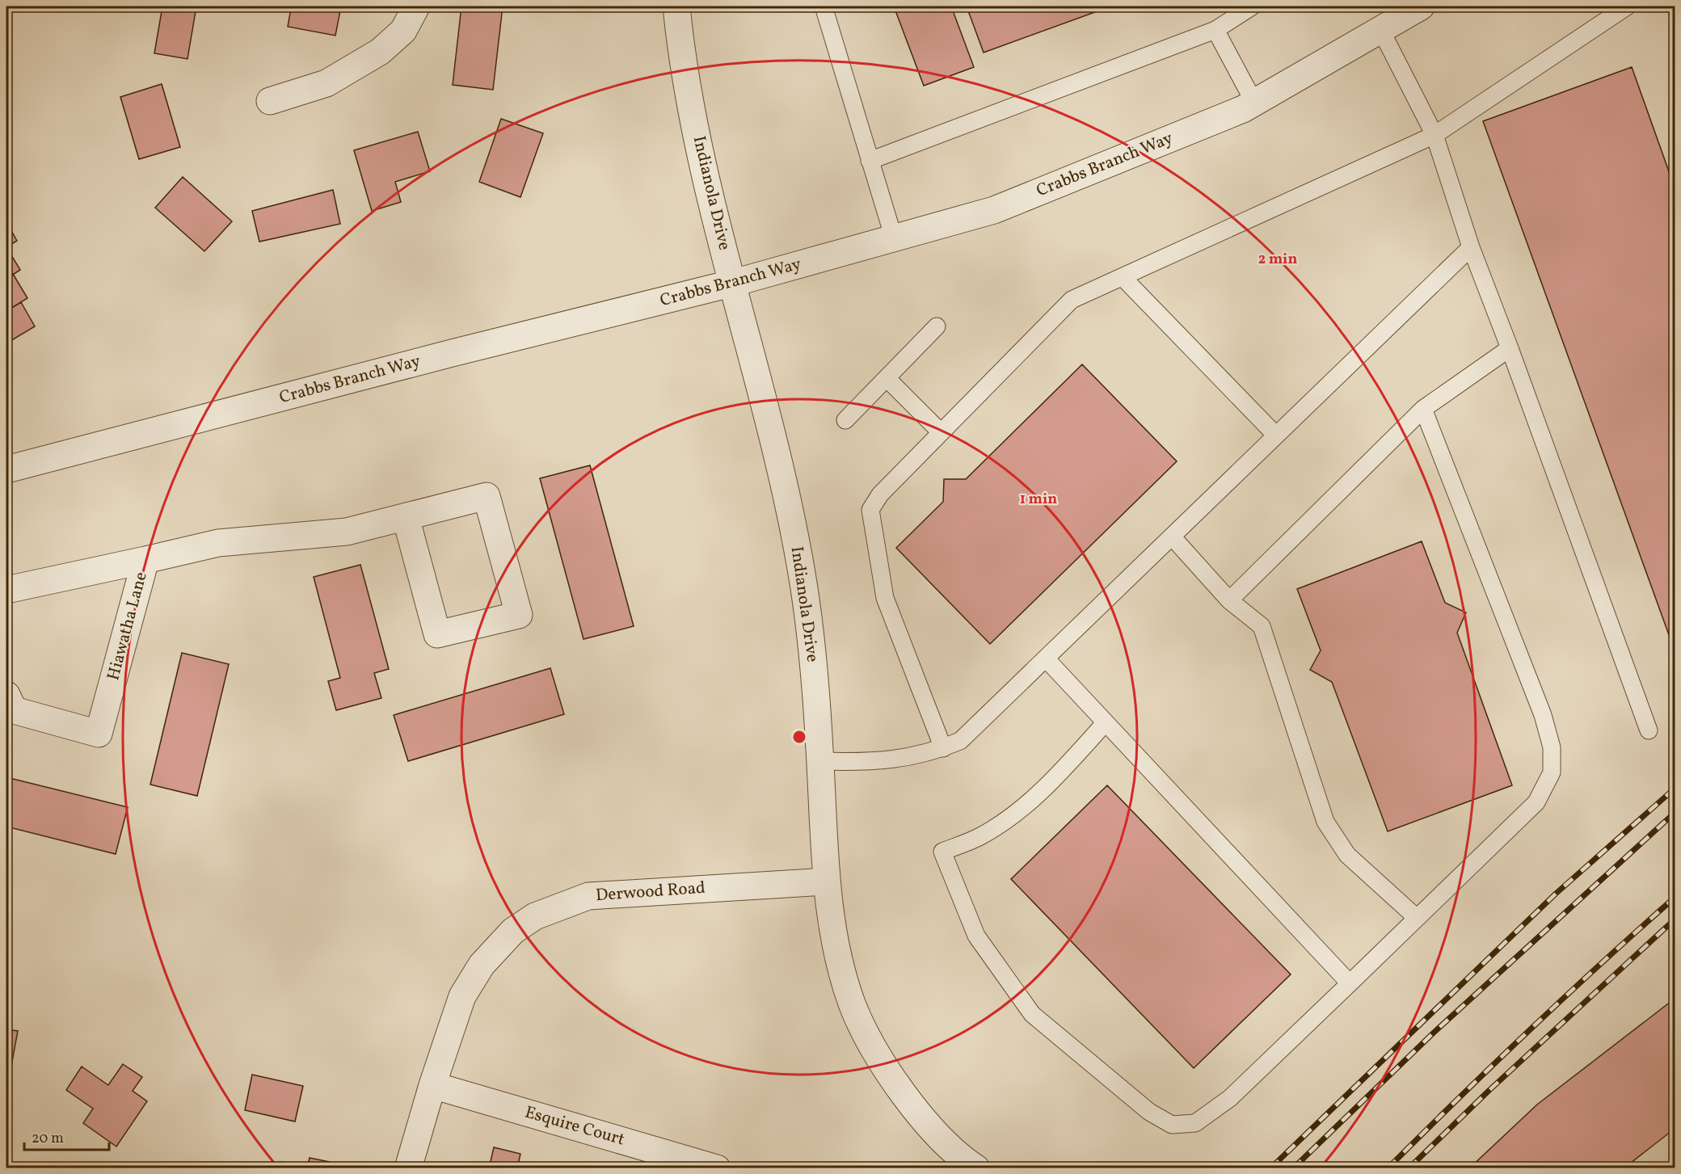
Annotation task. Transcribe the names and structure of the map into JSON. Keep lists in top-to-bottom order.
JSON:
{
  "streets": {
    "street": [
      "Crabbs Branch Way",
      "Indianola Drive",
      "Hiawatha Lane",
      "Derwood Road",
      "Esquire Court"
    ]
  },
  "crossings": [
    ["Crabbs Branch Way", "Indianola Drive"],
    ["Indianola Drive", "Derwood Road"],
    ["Derwood Road", "Esquire Court"]
  ],
  "scale_bar": "20 m",
  "rings": ["2 min", "1 min"]
}
